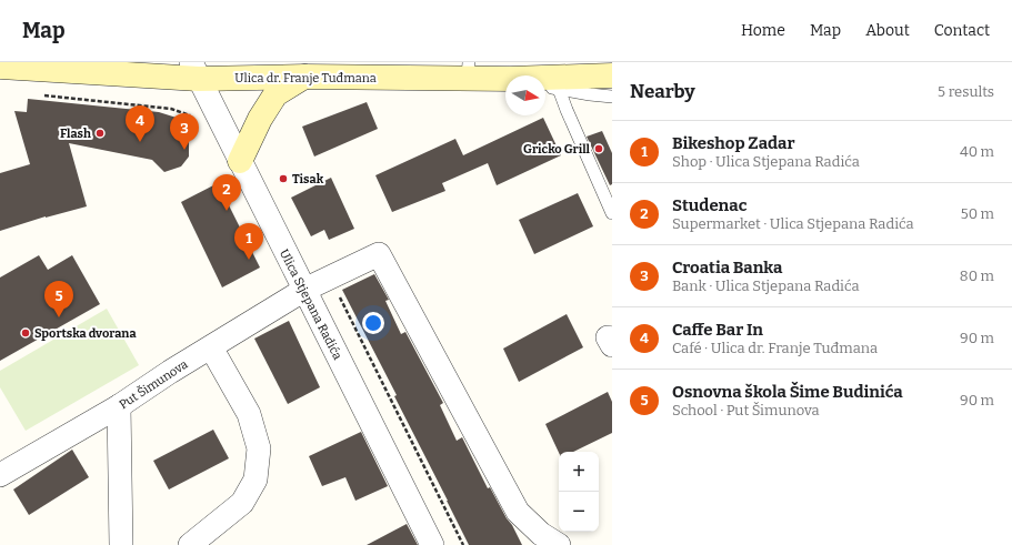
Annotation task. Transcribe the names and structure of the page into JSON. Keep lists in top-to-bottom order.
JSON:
{
  "streets": {
    "main road": ["Ulica dr. Franje Tuđmana"],
    "street": ["Ulica Stjepana Radića", "Put Šimunova"]
  },
  "crossings": [
    ["Ulica dr. Franje Tuđmana", "Ulica Stjepana Radića"],
    ["Ulica Stjepana Radića", "Put Šimunova"]
  ],
  "places": [
    "Flash",
    "Gricko Grill",
    "Tisak",
    "Sportska dvorana"
  ],
  "north": "right",
  "page": {
    "header": "Map",
    "nav": [
      "Home",
      "Map",
      "About",
      "Contact"
    ],
    "heading": ["Nearby", "5 results"],
    "pins": [
      "4",
      "3",
      "2",
      "1",
      "5"
    ],
    "list": [
      {
        "mark": "1",
        "name": "Bikeshop Zadar",
        "note": "Shop · Ulica Stjepana Radića",
        "value": "40 m"
      },
      {
        "mark": "2",
        "name": "Studenac",
        "note": "Supermarket · Ulica Stjepana Radića",
        "value": "50 m"
      },
      {
        "mark": "3",
        "name": "Croatia Banka",
        "note": "Bank · Ulica Stjepana Radića",
        "value": "80 m"
      },
      {
        "mark": "4",
        "name": "Caffe Bar In",
        "note": "Café · Ulica dr. Franje Tuđmana",
        "value": "90 m"
      },
      {
        "mark": "5",
        "name": "Osnovna škola Šime Budinića",
        "note": "School · Put Šimunova",
        "value": "90 m"
      }
    ],
    "map_buttons": ["+", "−"]
  }
}
